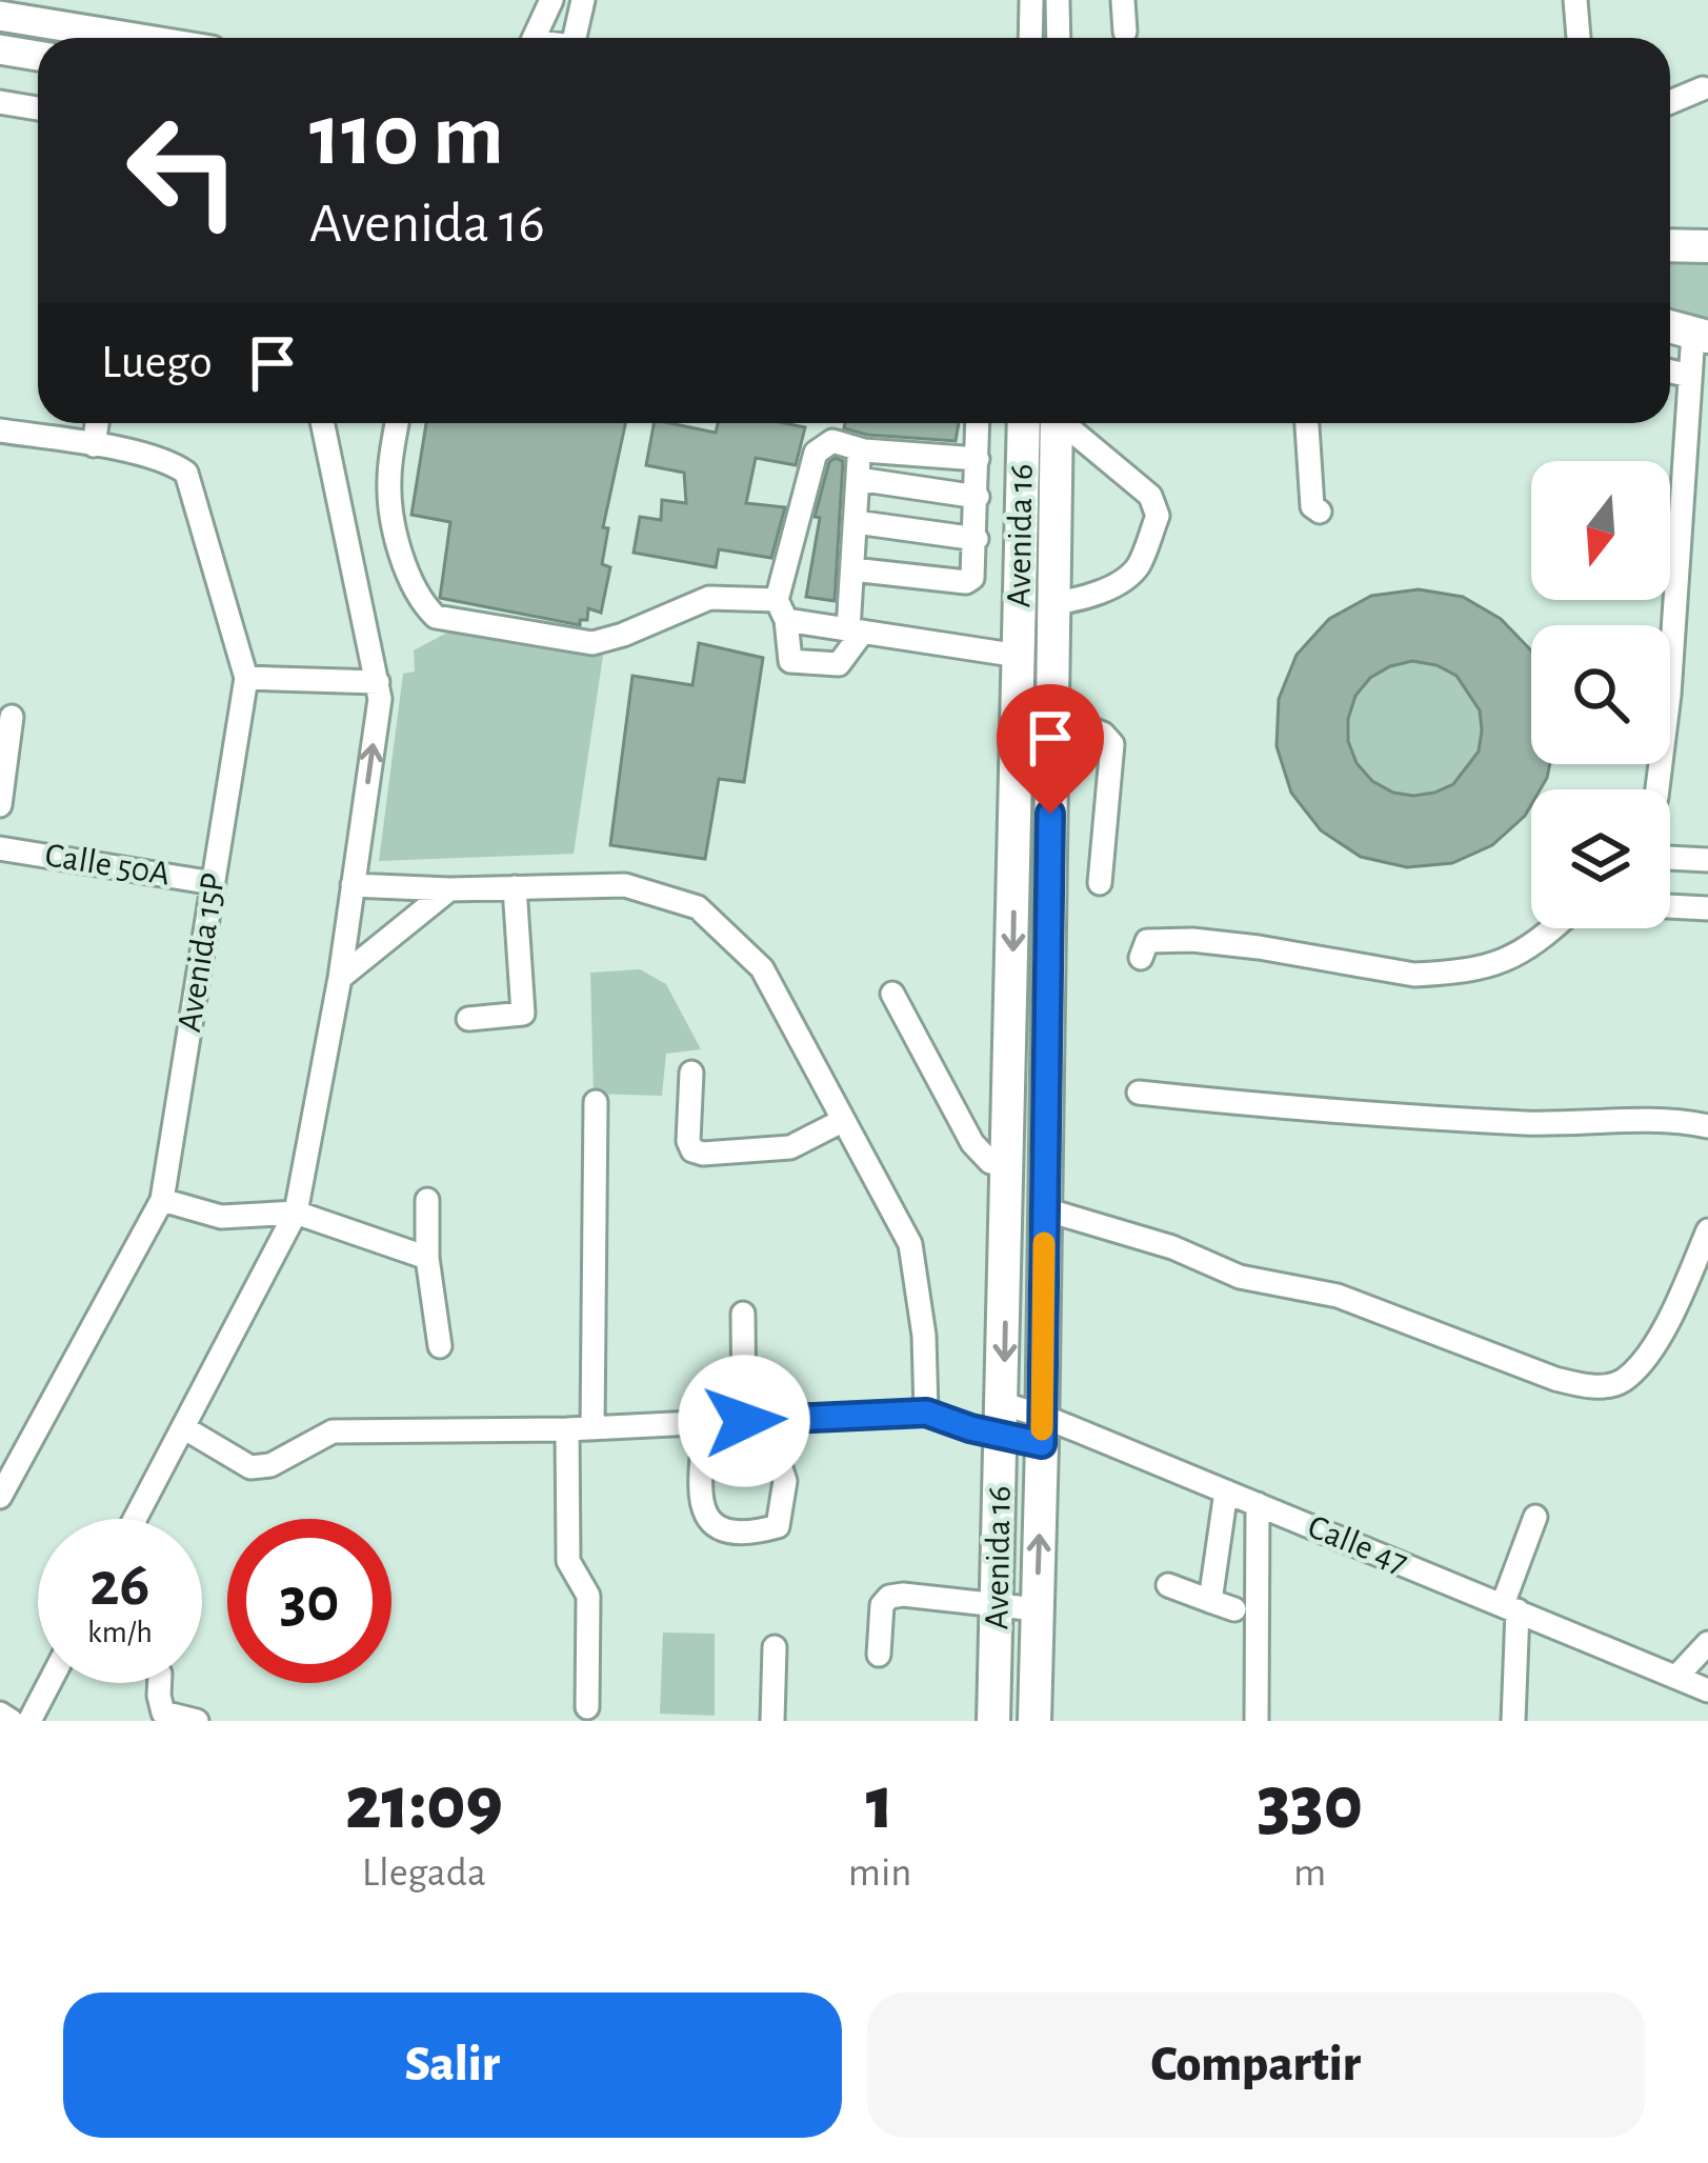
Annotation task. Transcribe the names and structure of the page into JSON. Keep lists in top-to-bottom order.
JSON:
{
  "streets": {
    "highway": ["Avenida 16"],
    "street": ["Calle 50A", "Avenida 15P", "Calle 47"]
  },
  "crossings": [
    ["Avenida 16", "Calle 47"],
    ["Calle 50A", "Avenida 15P"]
  ],
  "north": "bottom",
  "page": {
    "turn": ["110 m", "Avenida 16"],
    "then": "Luego",
    "speed": "26 km/h",
    "limit": "30",
    "eta": [
      "21:09",
      "Llegada",
      "1",
      "min",
      "330",
      "m"
    ],
    "buttons": ["Salir", "Compartir"]
  }
}
